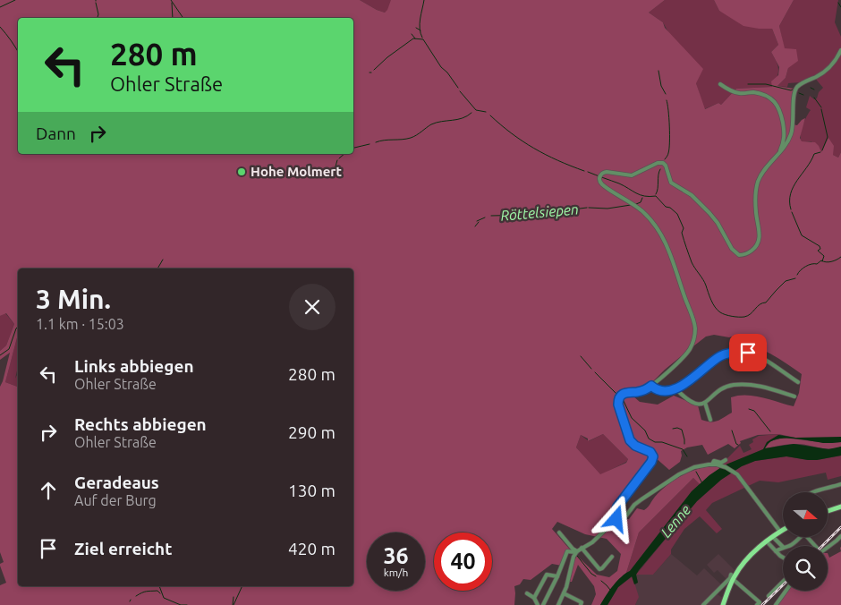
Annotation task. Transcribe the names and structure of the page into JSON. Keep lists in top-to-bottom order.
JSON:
{
  "water": ["Röttelsiepen", "Lenne"],
  "places": ["Hohe Molmert"],
  "north": "right",
  "page": {
    "turn": ["280 m", "Ohler Straße"],
    "then": "Dann",
    "heading": ["3 Min.", "1.1 km · 15:03"],
    "list": [
      {
        "name": "Links abbiegen",
        "note": "Ohler Straße",
        "value": "280 m"
      },
      {
        "name": "Rechts abbiegen",
        "note": "Ohler Straße",
        "value": "290 m"
      },
      {
        "name": "Geradeaus",
        "note": "Auf der Burg",
        "value": "130 m"
      },
      {
        "name": "Ziel erreicht",
        "value": "420 m"
      }
    ],
    "speed": "36 km/h",
    "limit": "40"
  }
}
